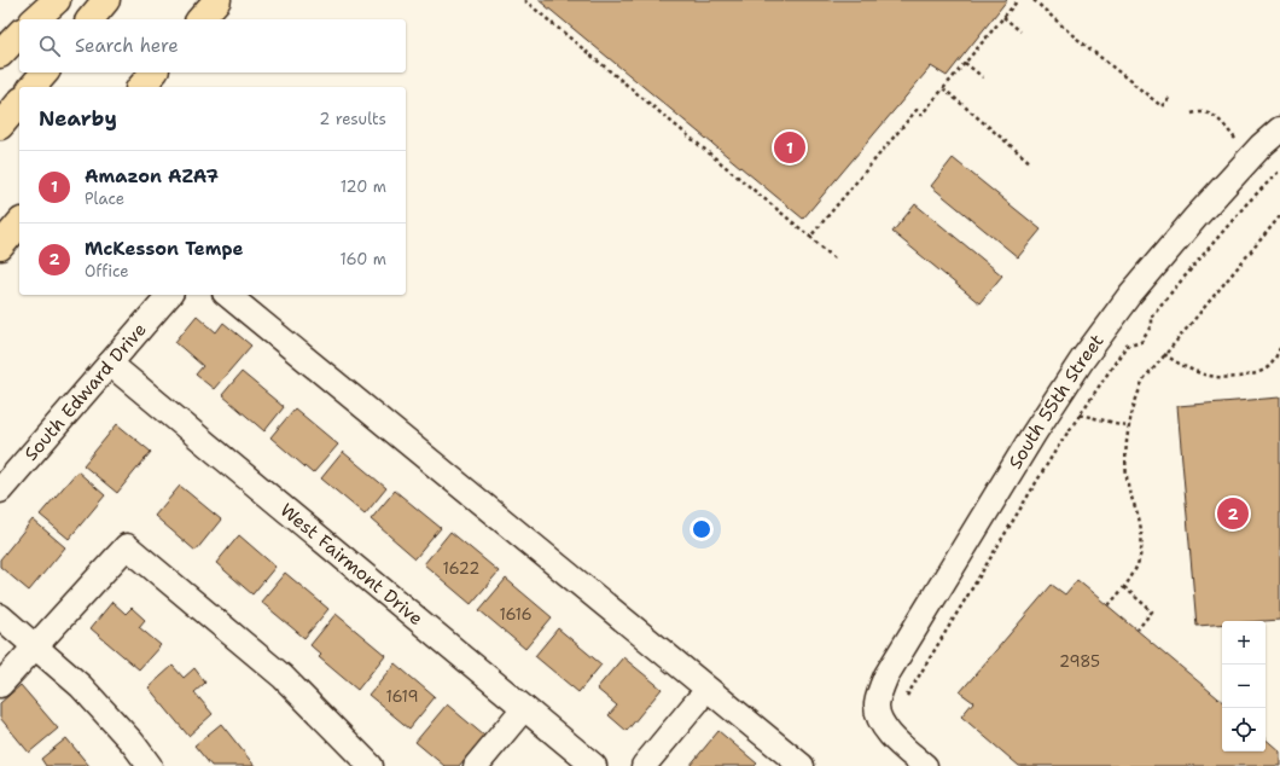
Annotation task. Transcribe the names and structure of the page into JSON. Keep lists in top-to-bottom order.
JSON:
{
  "streets": {
    "street": ["South Edward Drive", "South 55th Street", "West Fairmont Drive"]
  },
  "crossings": [
    ["South Edward Drive", "West Fairmont Drive"]
  ],
  "house_numbers": [
    "1622",
    "1616",
    "2985",
    "1619"
  ],
  "page": {
    "search": "Search here",
    "heading": ["Nearby", "2 results"],
    "pins": ["1", "2"],
    "list": [
      {
        "mark": "1",
        "name": "Amazon AZA7",
        "note": "Place",
        "value": "120 m"
      },
      {
        "mark": "2",
        "name": "McKesson Tempe",
        "note": "Office",
        "value": "160 m"
      }
    ],
    "map_buttons": ["+", "−"]
  }
}
